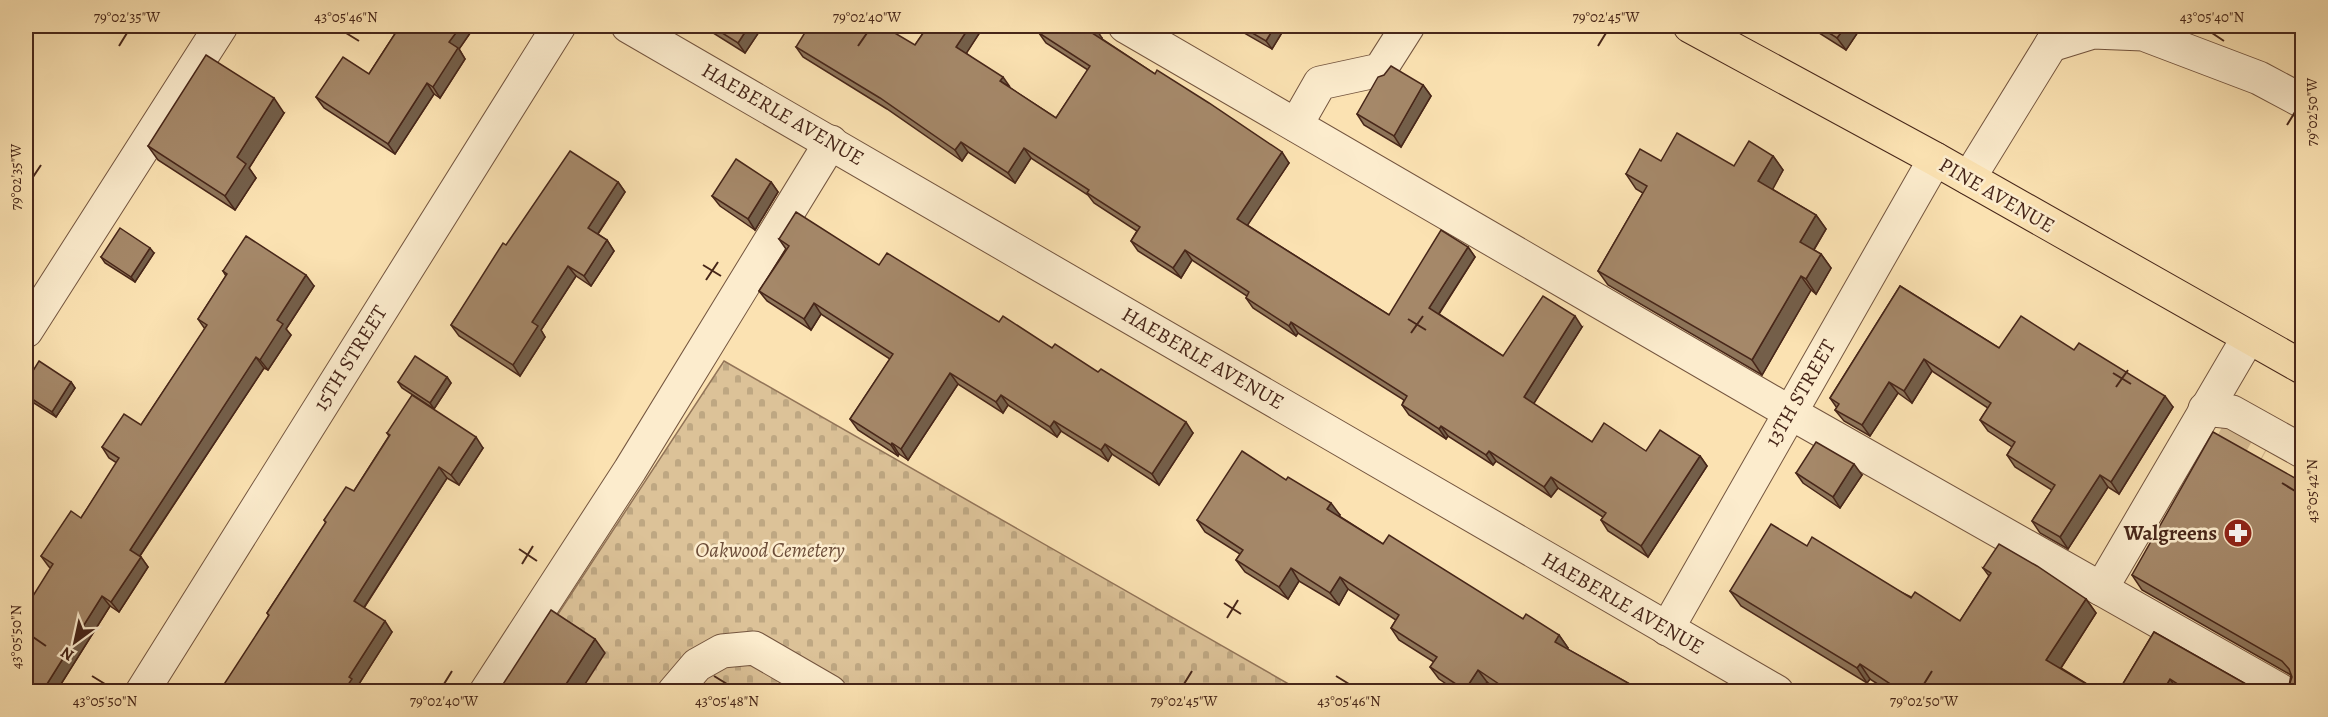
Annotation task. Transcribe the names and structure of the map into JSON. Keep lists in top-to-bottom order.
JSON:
{
  "streets": {
    "main road": ["PINE AVENUE"],
    "street": ["HAEBERLE AVENUE", "15TH STREET", "13TH STREET"]
  },
  "crossings": [
    ["HAEBERLE AVENUE", "13TH STREET"],
    ["PINE AVENUE", "13TH STREET"]
  ],
  "parks": ["Oakwood Cemetery"],
  "places": {
    "pharmacy": ["Walgreens"]
  },
  "north": "bottom left",
  "coordinates": [
    "79°02'35\"W",
    "43°05'46\"N",
    "79°02'40\"W",
    "79°02'45\"W",
    "43°05'40\"N",
    "79°02'50\"W",
    "43°05'42\"N",
    "43°05'50\"N",
    "43°05'48\"N"
  ]
}
